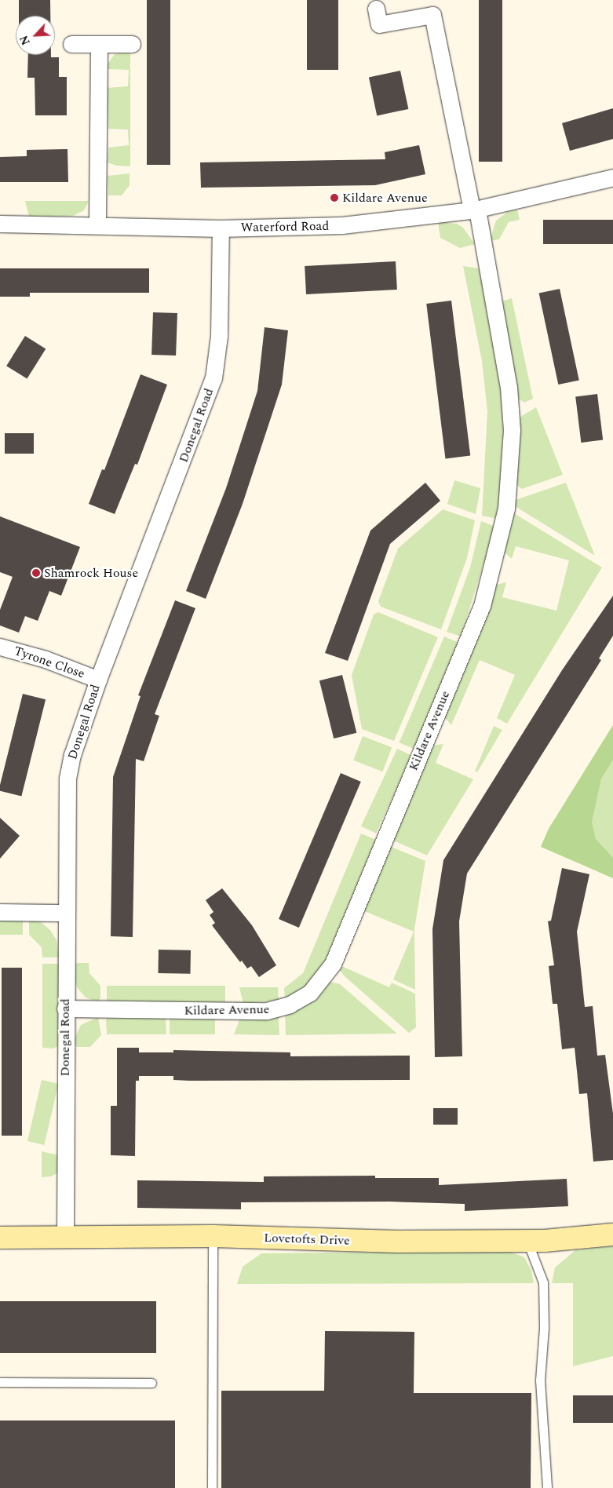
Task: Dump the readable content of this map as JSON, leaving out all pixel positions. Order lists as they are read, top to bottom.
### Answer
{
  "streets": {
    "street": [
      "Waterford Road",
      "Donegal Road",
      "Tyrone Close",
      "Kildare Avenue",
      "Lovetofts Drive"
    ]
  },
  "crossings": [
    ["Waterford Road", "Donegal Road"],
    ["Waterford Road", "Kildare Avenue"],
    ["Donegal Road", "Tyrone Close"],
    ["Donegal Road", "Kildare Avenue"],
    ["Donegal Road", "Lovetofts Drive"]
  ],
  "places": ["Kildare Avenue", "Shamrock House"],
  "north": "bottom left"
}
